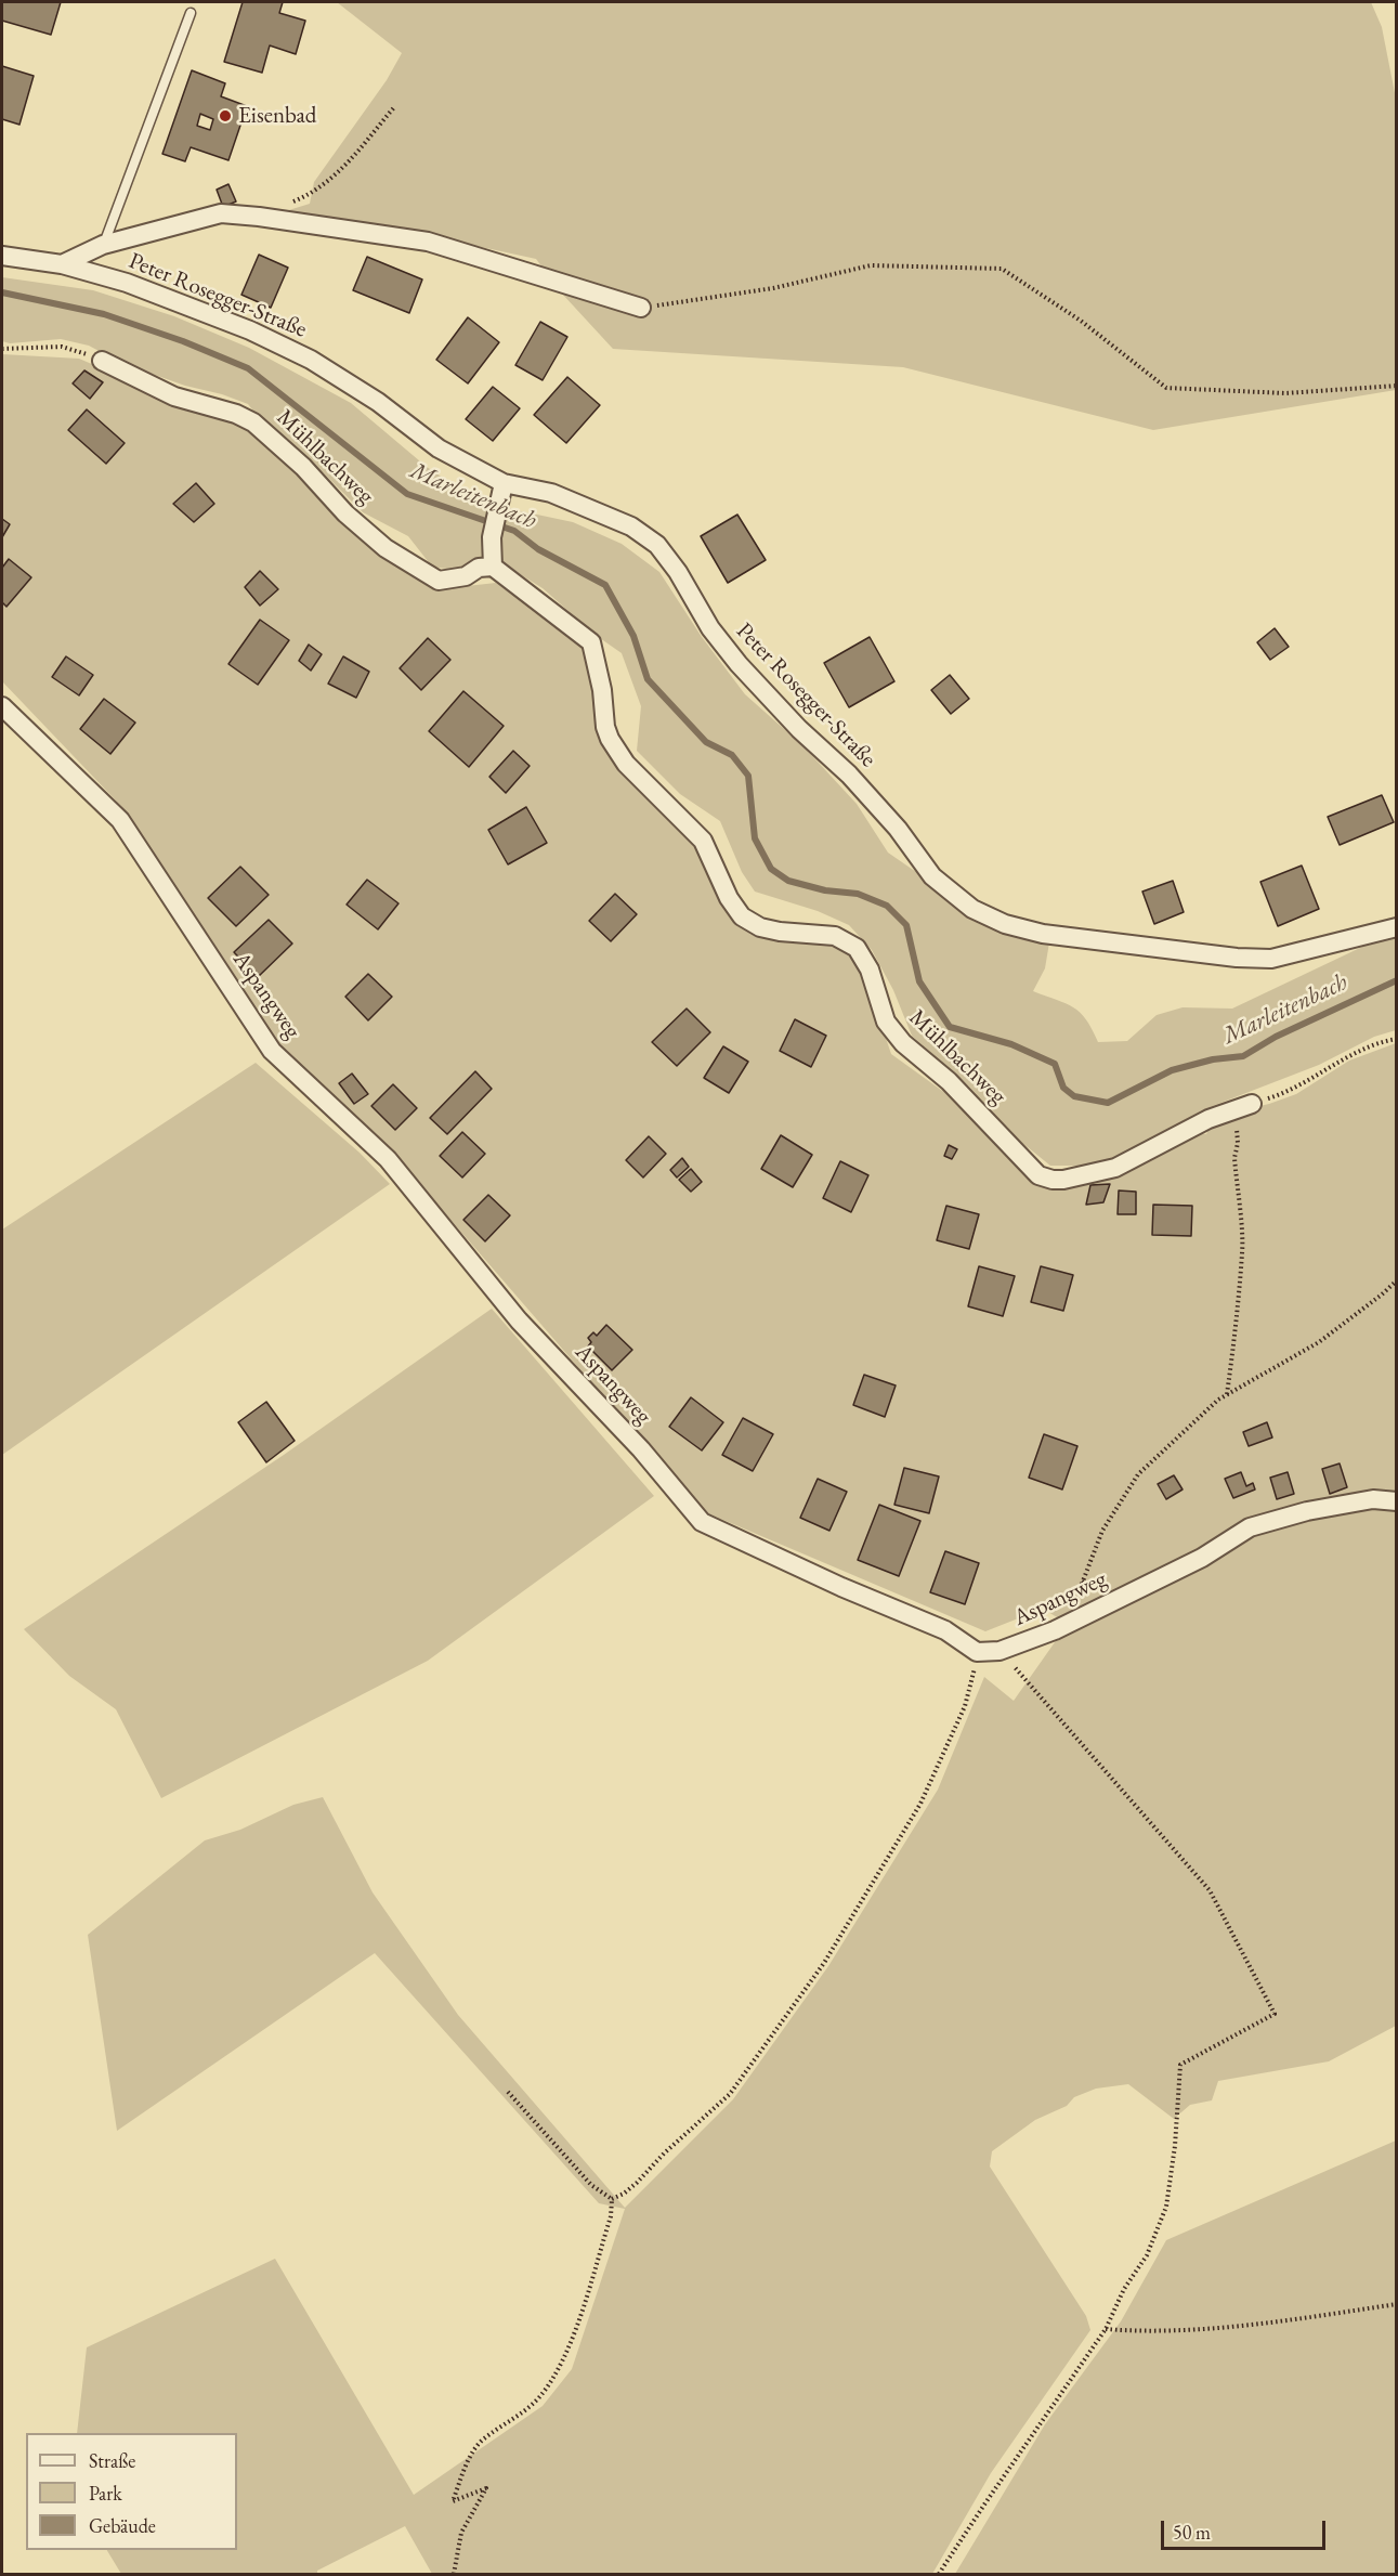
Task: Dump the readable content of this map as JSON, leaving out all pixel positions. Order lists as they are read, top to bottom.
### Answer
{
  "streets": {
    "street": ["Peter Rosegger-Straße", "Mühlbachweg", "Aspangweg"]
  },
  "water": ["Marleitenbach"],
  "places": ["Eisenbad"],
  "legend": ["Straße", "Park", "Gebäude"],
  "scale_bar": "50 m"
}
